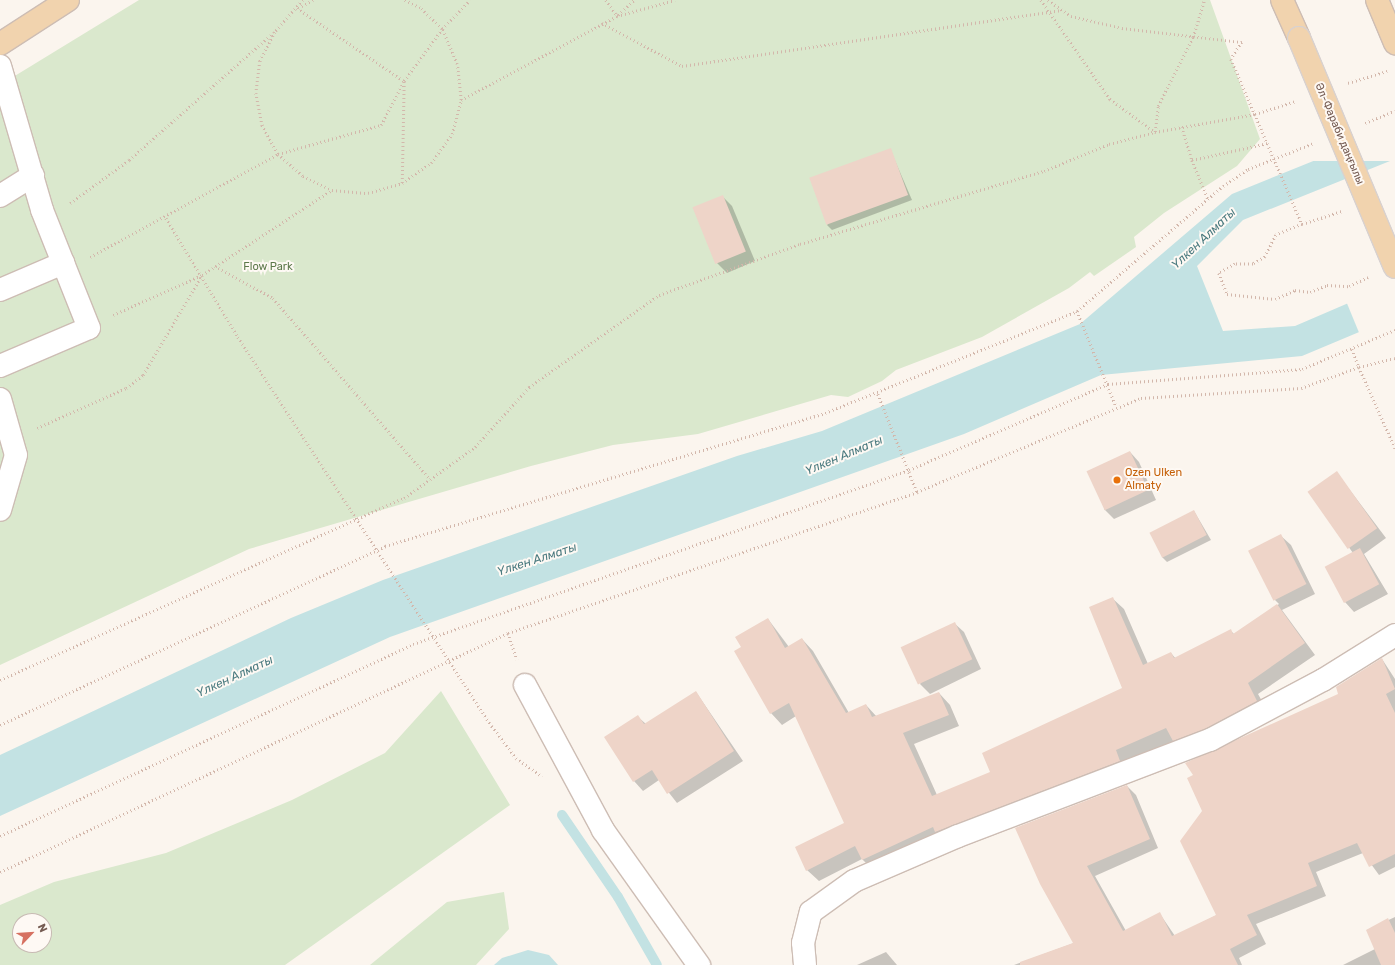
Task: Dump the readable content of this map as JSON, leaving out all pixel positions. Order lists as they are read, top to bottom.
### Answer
{
  "streets": {
    "main road": ["Әл-Фараби даңғылы"]
  },
  "water": ["Үлкен Алматы"],
  "parks": ["Flow Park"],
  "places": ["Ozen Ulken Almaty"],
  "north": "top right"
}
